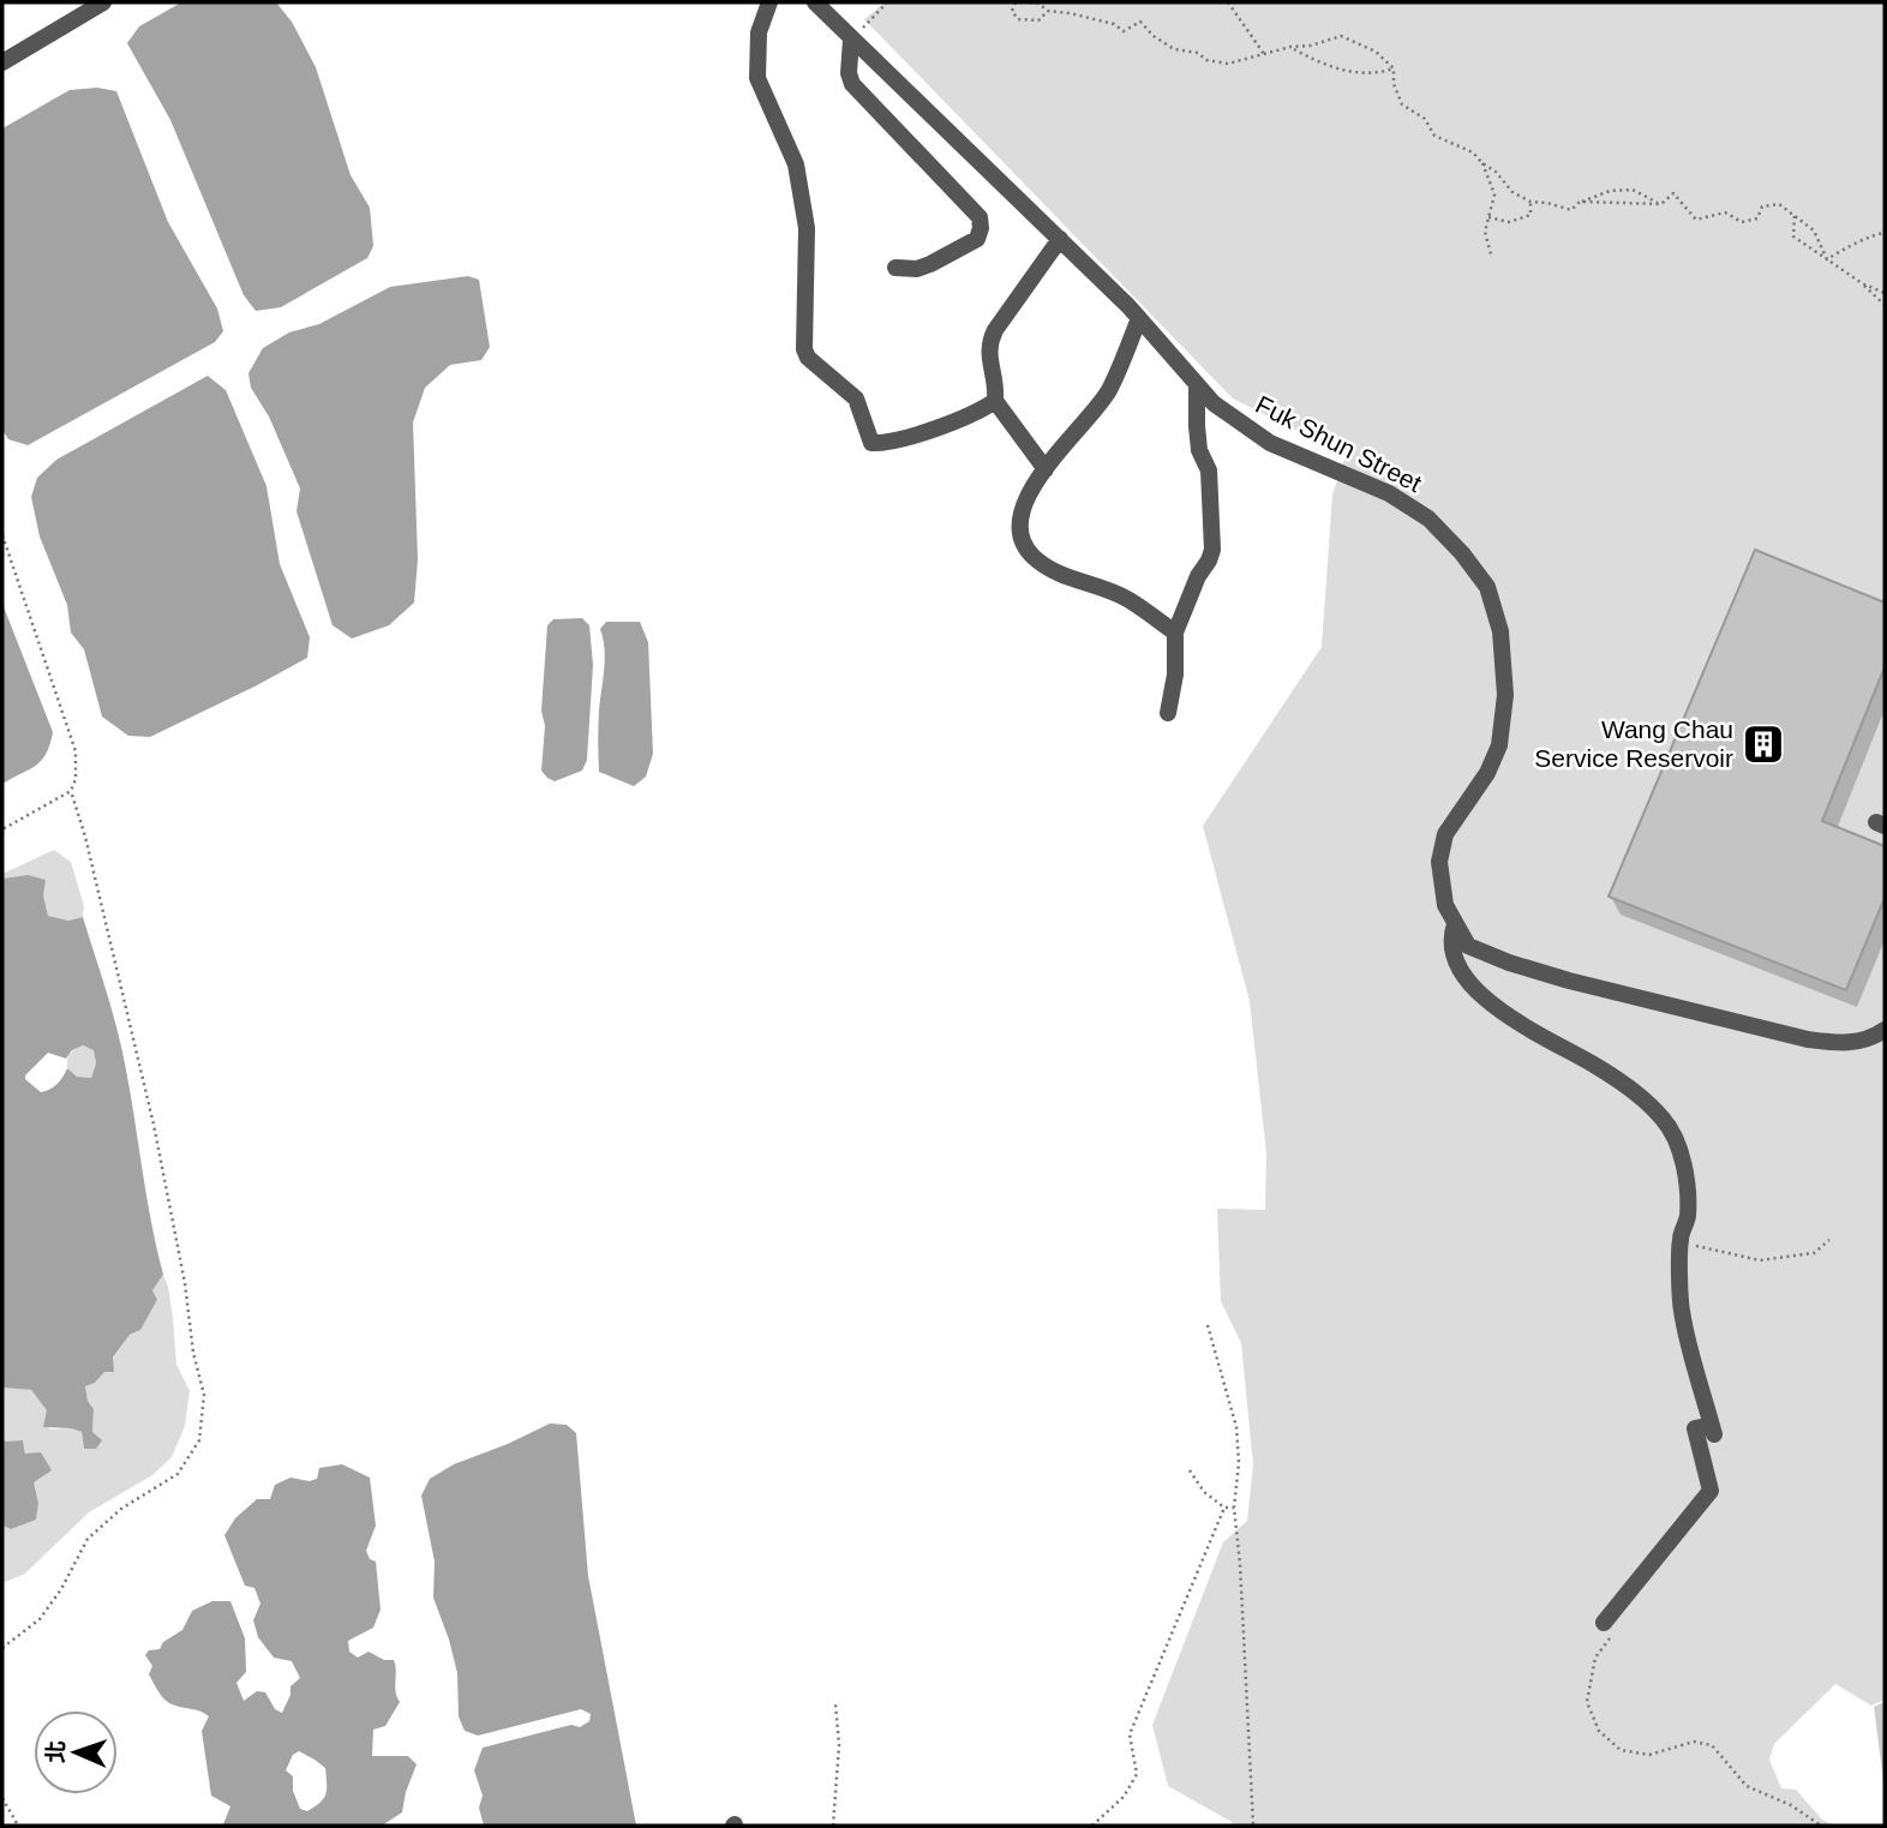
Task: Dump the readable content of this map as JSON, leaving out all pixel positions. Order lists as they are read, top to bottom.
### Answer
{
  "streets": {
    "street": ["Fuk Shun Street"]
  },
  "places": {
    "building": ["Wang Chau Service Reservoir"]
  },
  "north": "left"
}
